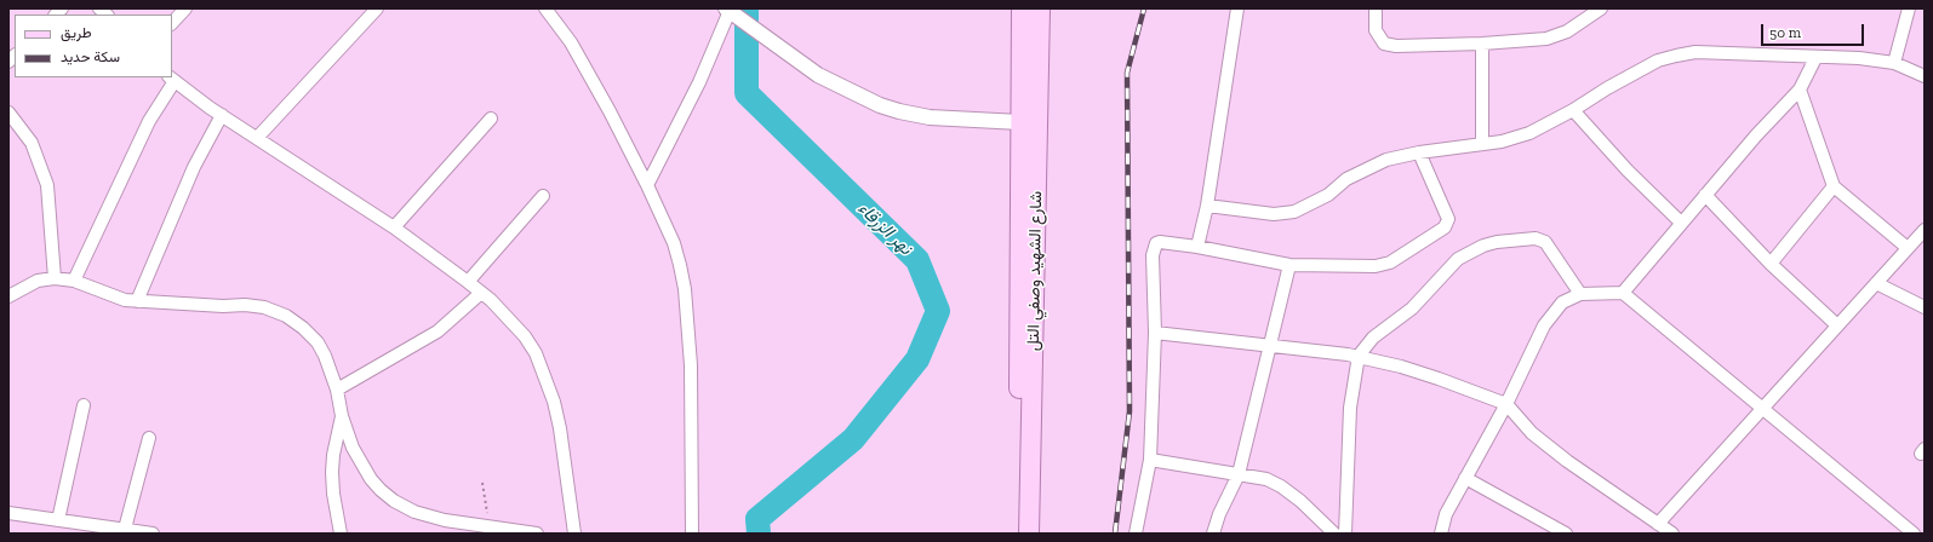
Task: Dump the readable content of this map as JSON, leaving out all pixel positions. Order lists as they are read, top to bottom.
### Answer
{
  "streets": {
    "main road": ["شارع الشهيد وصفي التل"]
  },
  "water": ["نهر الزرقاء"],
  "legend": ["طريق", "سكة حديد"],
  "scale_bar": "50 m"
}
